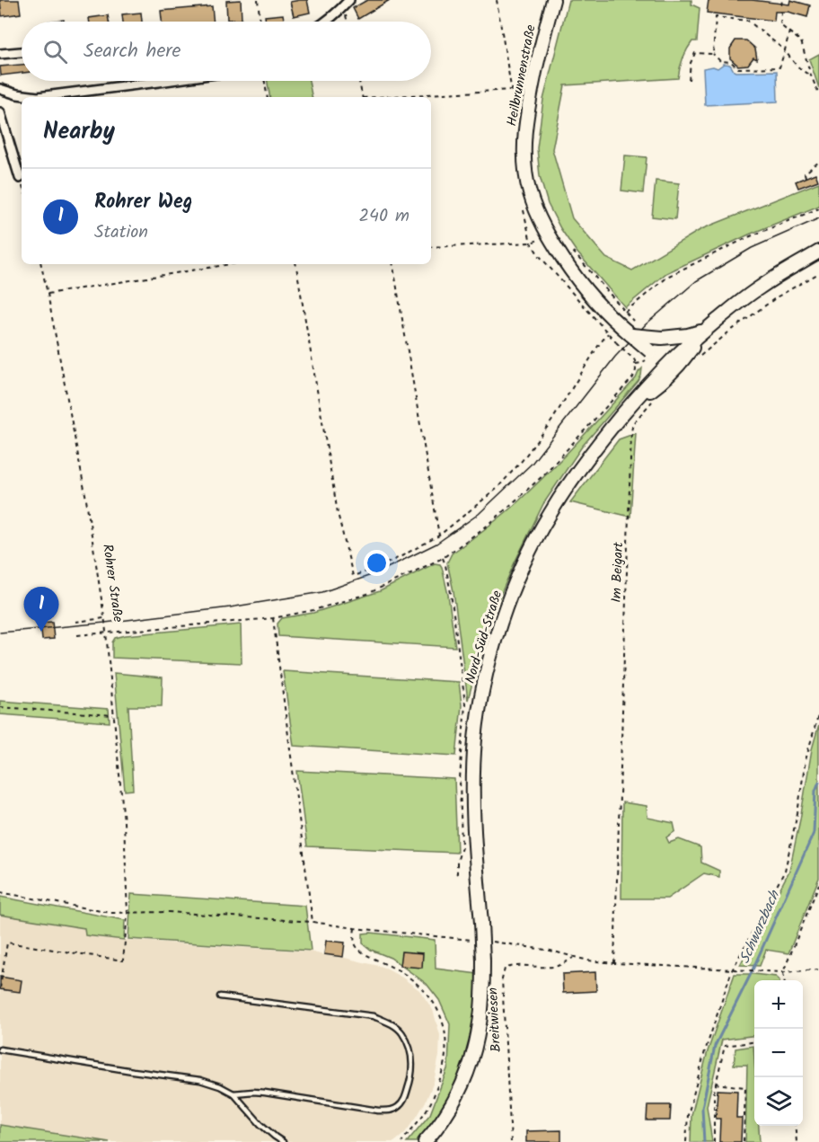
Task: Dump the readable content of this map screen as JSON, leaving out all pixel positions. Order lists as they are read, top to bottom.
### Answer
{
  "streets": {
    "main road": ["Heilbrunnenstraße", "Nord-Süd-Straße"],
    "path": ["Im Beigart", "Rohrer Straße", "Breitwiesen"]
  },
  "crossings": [
    ["Heilbrunnenstraße", "Nord-Süd-Straße"],
    ["Im Beigart", "Breitwiesen"]
  ],
  "water": ["Schwarzbach"],
  "page": {
    "search": "Search here",
    "heading": "Nearby",
    "list": [
      {
        "mark": "1",
        "name": "Rohrer Weg",
        "note": "Station",
        "value": "240 m"
      }
    ],
    "pins": "1",
    "map_buttons": ["+", "−"]
  }
}
